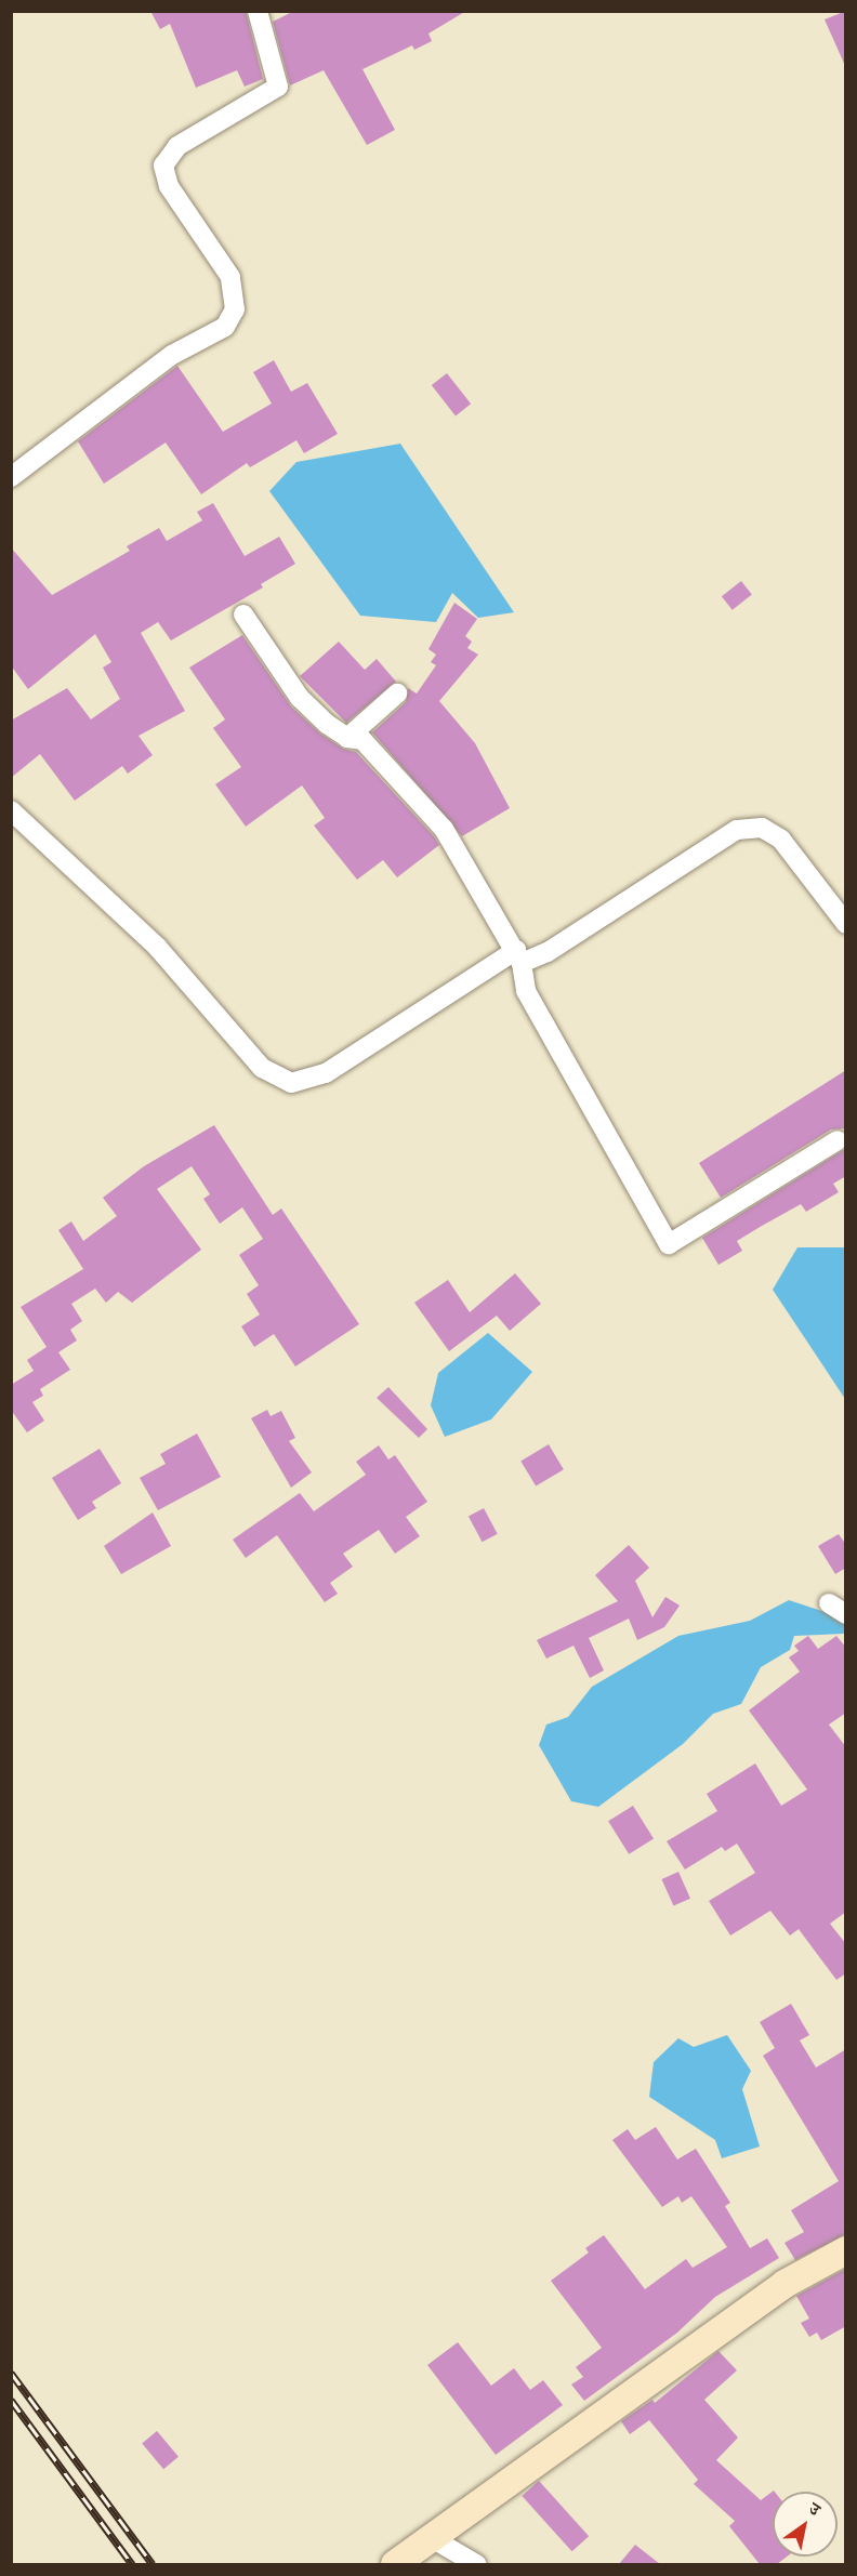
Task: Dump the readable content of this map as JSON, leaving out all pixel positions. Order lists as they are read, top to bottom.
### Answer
{
  "north": "top right"
}
